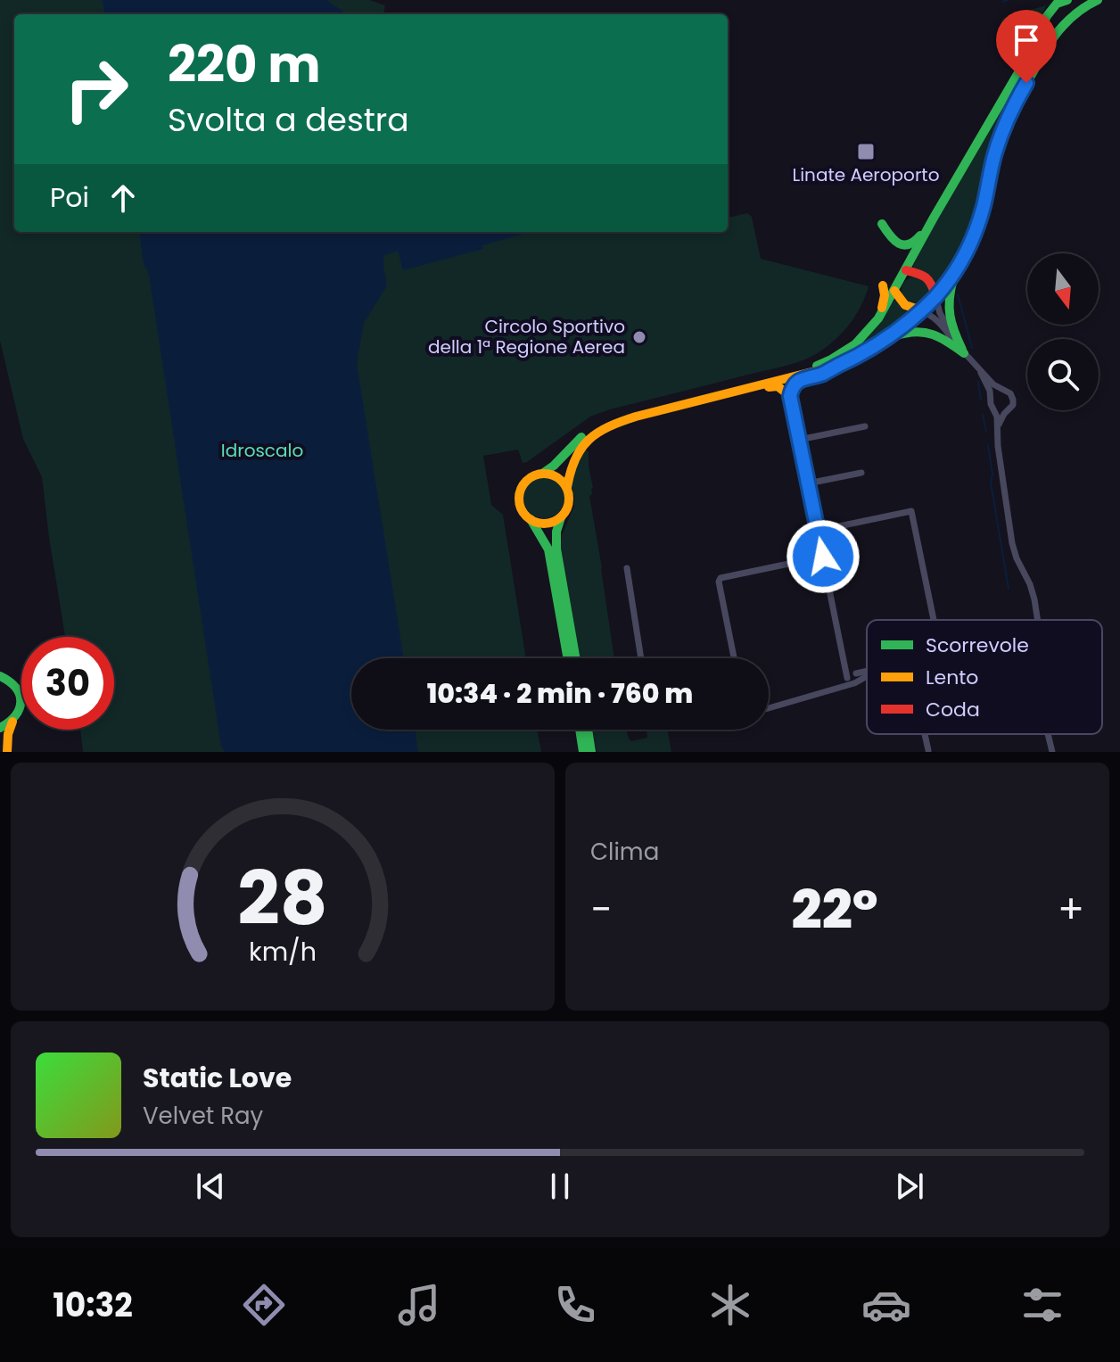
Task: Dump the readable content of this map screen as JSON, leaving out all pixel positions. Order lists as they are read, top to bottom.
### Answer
{
  "parks": ["Idroscalo"],
  "places": {
    "transit": ["Linate Aeroporto"],
    "other": ["Circolo Sportivo della 1ª Regione Aerea"]
  },
  "legend": ["Scorrevole", "Lento", "Coda"],
  "north": "bottom",
  "page": {
    "turn": ["220 m", "Svolta a destra"],
    "then": "Poi",
    "limit": "30",
    "trip": "10:34 · 2 min · 760 m",
    "tile": "Clima",
    "heat": ["−", "22°", "+"],
    "song": ["Static Love", "Velvet Ray"],
    "tabs": "10:32",
    "gauge": ["28", "km/h"]
  }
}
